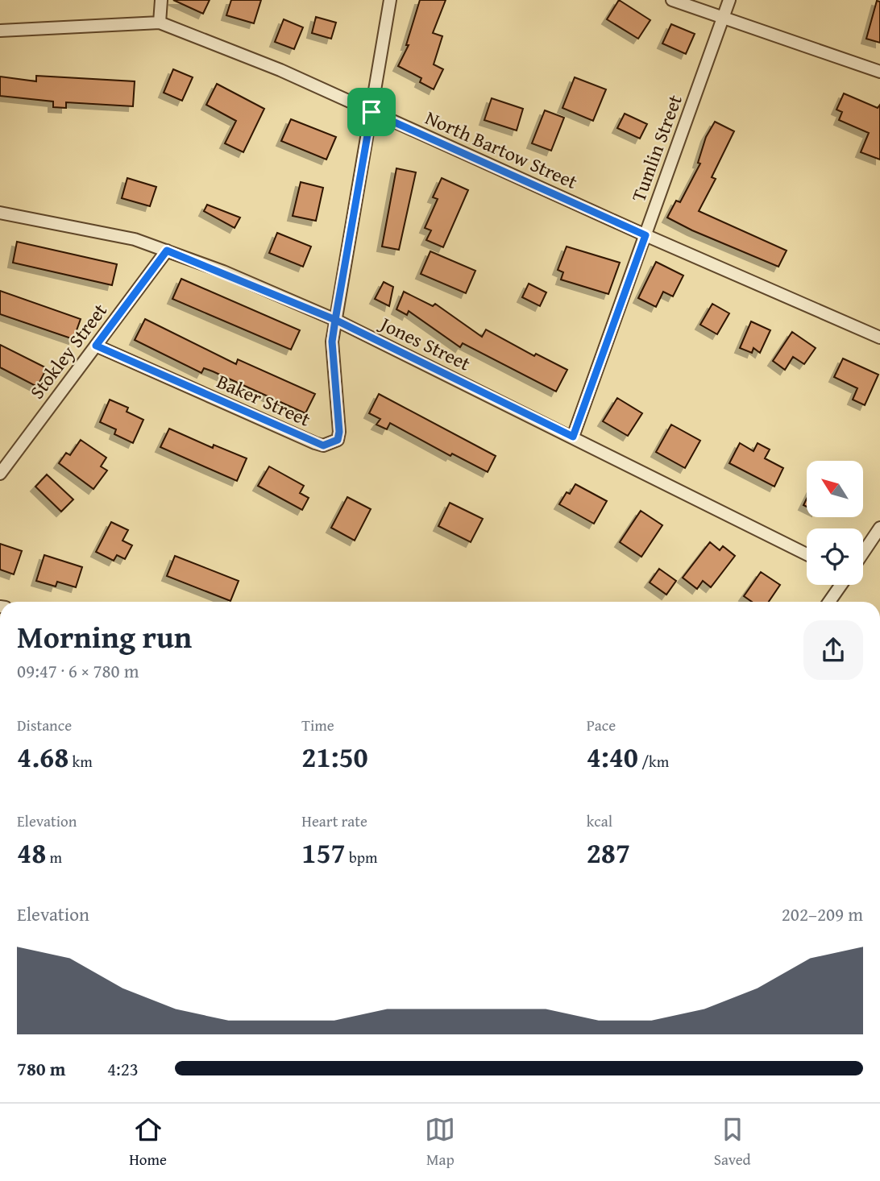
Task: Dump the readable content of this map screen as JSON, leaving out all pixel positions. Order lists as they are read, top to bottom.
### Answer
{
  "streets": {
    "street": [
      "Tumlin Street",
      "North Bartow Street",
      "Jones Street",
      "Stokley Street",
      "Baker Street"
    ]
  },
  "crossings": [
    ["Tumlin Street", "North Bartow Street"],
    ["Tumlin Street", "Jones Street"],
    ["Jones Street", "Stokley Street"],
    ["Jones Street", "Baker Street"],
    ["Stokley Street", "Baker Street"]
  ],
  "north": "top left",
  "page": {
    "heading": ["Morning run", "09:47 · 6 × 780 m"],
    "stats": [
      ["Distance", "4.68 km"],
      ["Time", "21:50"],
      ["Pace", "4:40 /km"],
      ["Elevation", "48 m"],
      ["Heart rate", "157 bpm"],
      ["kcal", "287"]
    ],
    "chart": ["Elevation", "202–209 m"],
    "list": [
      {
        "name": "780 m",
        "note": "4:23"
      }
    ],
    "tabs": ["Home", "Map", "Saved"]
  }
}
